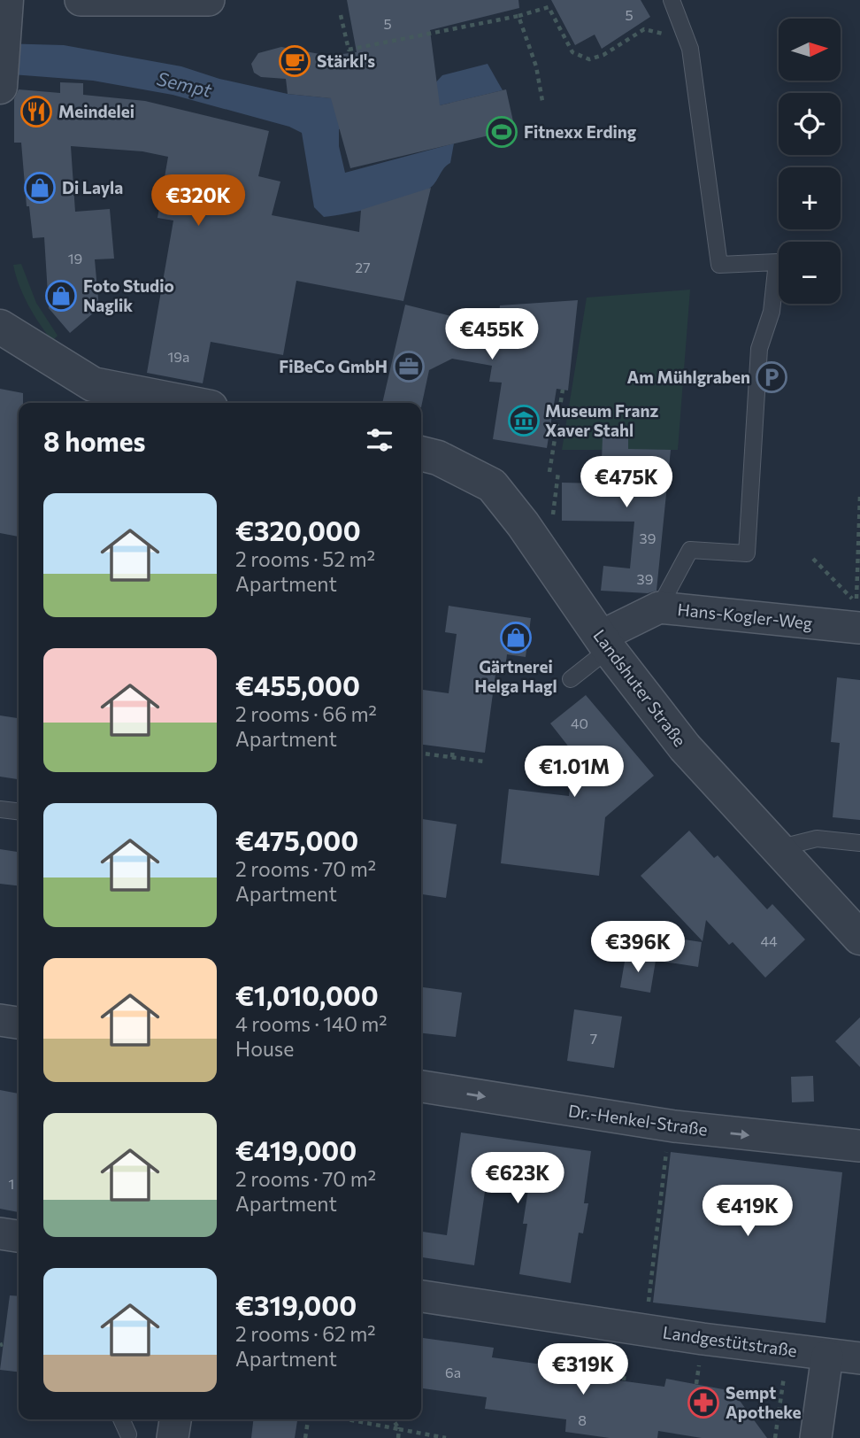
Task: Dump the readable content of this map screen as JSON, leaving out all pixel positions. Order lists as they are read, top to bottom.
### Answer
{
  "streets": {
    "street": [
      "Hans-Kogler-Weg",
      "Landshuter Straße",
      "Dr.-Henkel-Straße",
      "Landgestütstraße"
    ]
  },
  "crossings": [
    ["Hans-Kogler-Weg", "Landshuter Straße"]
  ],
  "one_way": ["Dr.-Henkel-Straße"],
  "water": ["Sempt"],
  "places": {
    "cafe": ["Stärkl's"],
    "restaurant": ["Meindelei"],
    "sports": ["Fitnexx Erding"],
    "shop": ["Di Layla", "Foto Studio Naglik", "Gärtnerei Helga Hagl"],
    "office": ["FiBeCo GmbH"],
    "parking": ["Am Mühlgraben"],
    "museum": ["Museum Franz Xaver Stahl"],
    "pharmacy": ["Sempt Apotheke"]
  },
  "house_numbers": [
    "5",
    "5",
    "19",
    "27",
    "19a",
    "39",
    "39",
    "40",
    "44",
    "7",
    "1",
    "6a",
    "8"
  ],
  "north": "right",
  "page": {
    "map_buttons": ["+", "−"],
    "price": [
      "€320K",
      "€455K",
      "€475K",
      "€1.01M",
      "€396K",
      "€623K",
      "€419K",
      "€319K"
    ],
    "heading": "8 homes",
    "list": [
      {
        "name": "€320,000",
        "note": "2 rooms · 52 m² · Apartment"
      },
      {
        "name": "€455,000",
        "note": "2 rooms · 66 m² · Apartment"
      },
      {
        "name": "€475,000",
        "note": "2 rooms · 70 m² · Apartment"
      },
      {
        "name": "€1,010,000",
        "note": "4 rooms · 140 m² · House"
      },
      {
        "name": "€419,000",
        "note": "2 rooms · 70 m² · Apartment"
      },
      {
        "name": "€319,000",
        "note": "2 rooms · 62 m² · Apartment"
      }
    ]
  }
}
